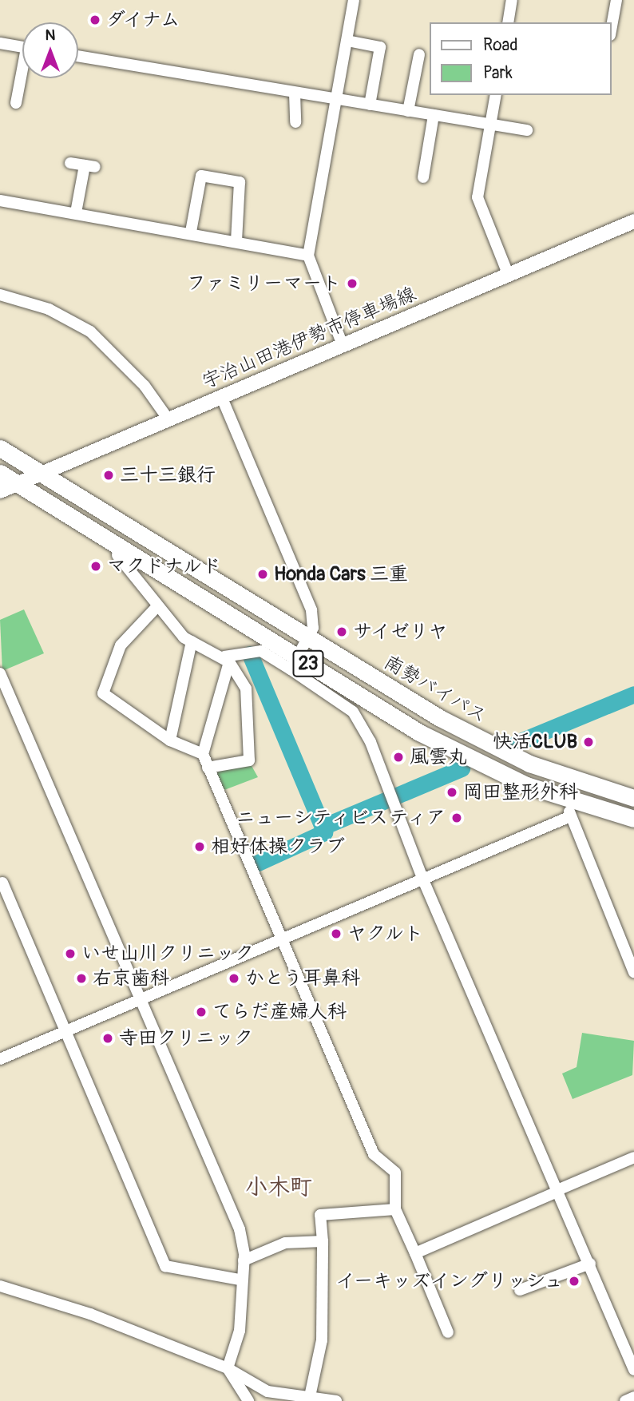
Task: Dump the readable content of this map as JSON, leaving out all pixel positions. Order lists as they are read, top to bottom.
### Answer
{
  "streets": {
    "highway": ["23", "南勢バイパス"],
    "main road": ["宇治山田港伊勢市停車場線"]
  },
  "crossings": [
    ["宇治山田港伊勢市停車場線", "23"],
    ["宇治山田港伊勢市停車場線", "南勢バイパス"]
  ],
  "districts": ["小木町"],
  "places": [
    "ダイナム",
    "ファミリーマート",
    "三十三銀行",
    "マクドナルド",
    "Honda Cars 三重",
    "サイゼリヤ",
    "快活CLUB",
    "風雲丸",
    "岡田整形外科",
    "ニューシティビスティア",
    "相好体操クラブ",
    "ヤクルト",
    "いせ山川クリニック",
    "右京歯科",
    "かとう耳鼻科",
    "てらだ産婦人科",
    "寺田クリニック",
    "イーキッズイングリッシュ"
  ],
  "legend": ["Road", "Park"],
  "north": "top"
}
